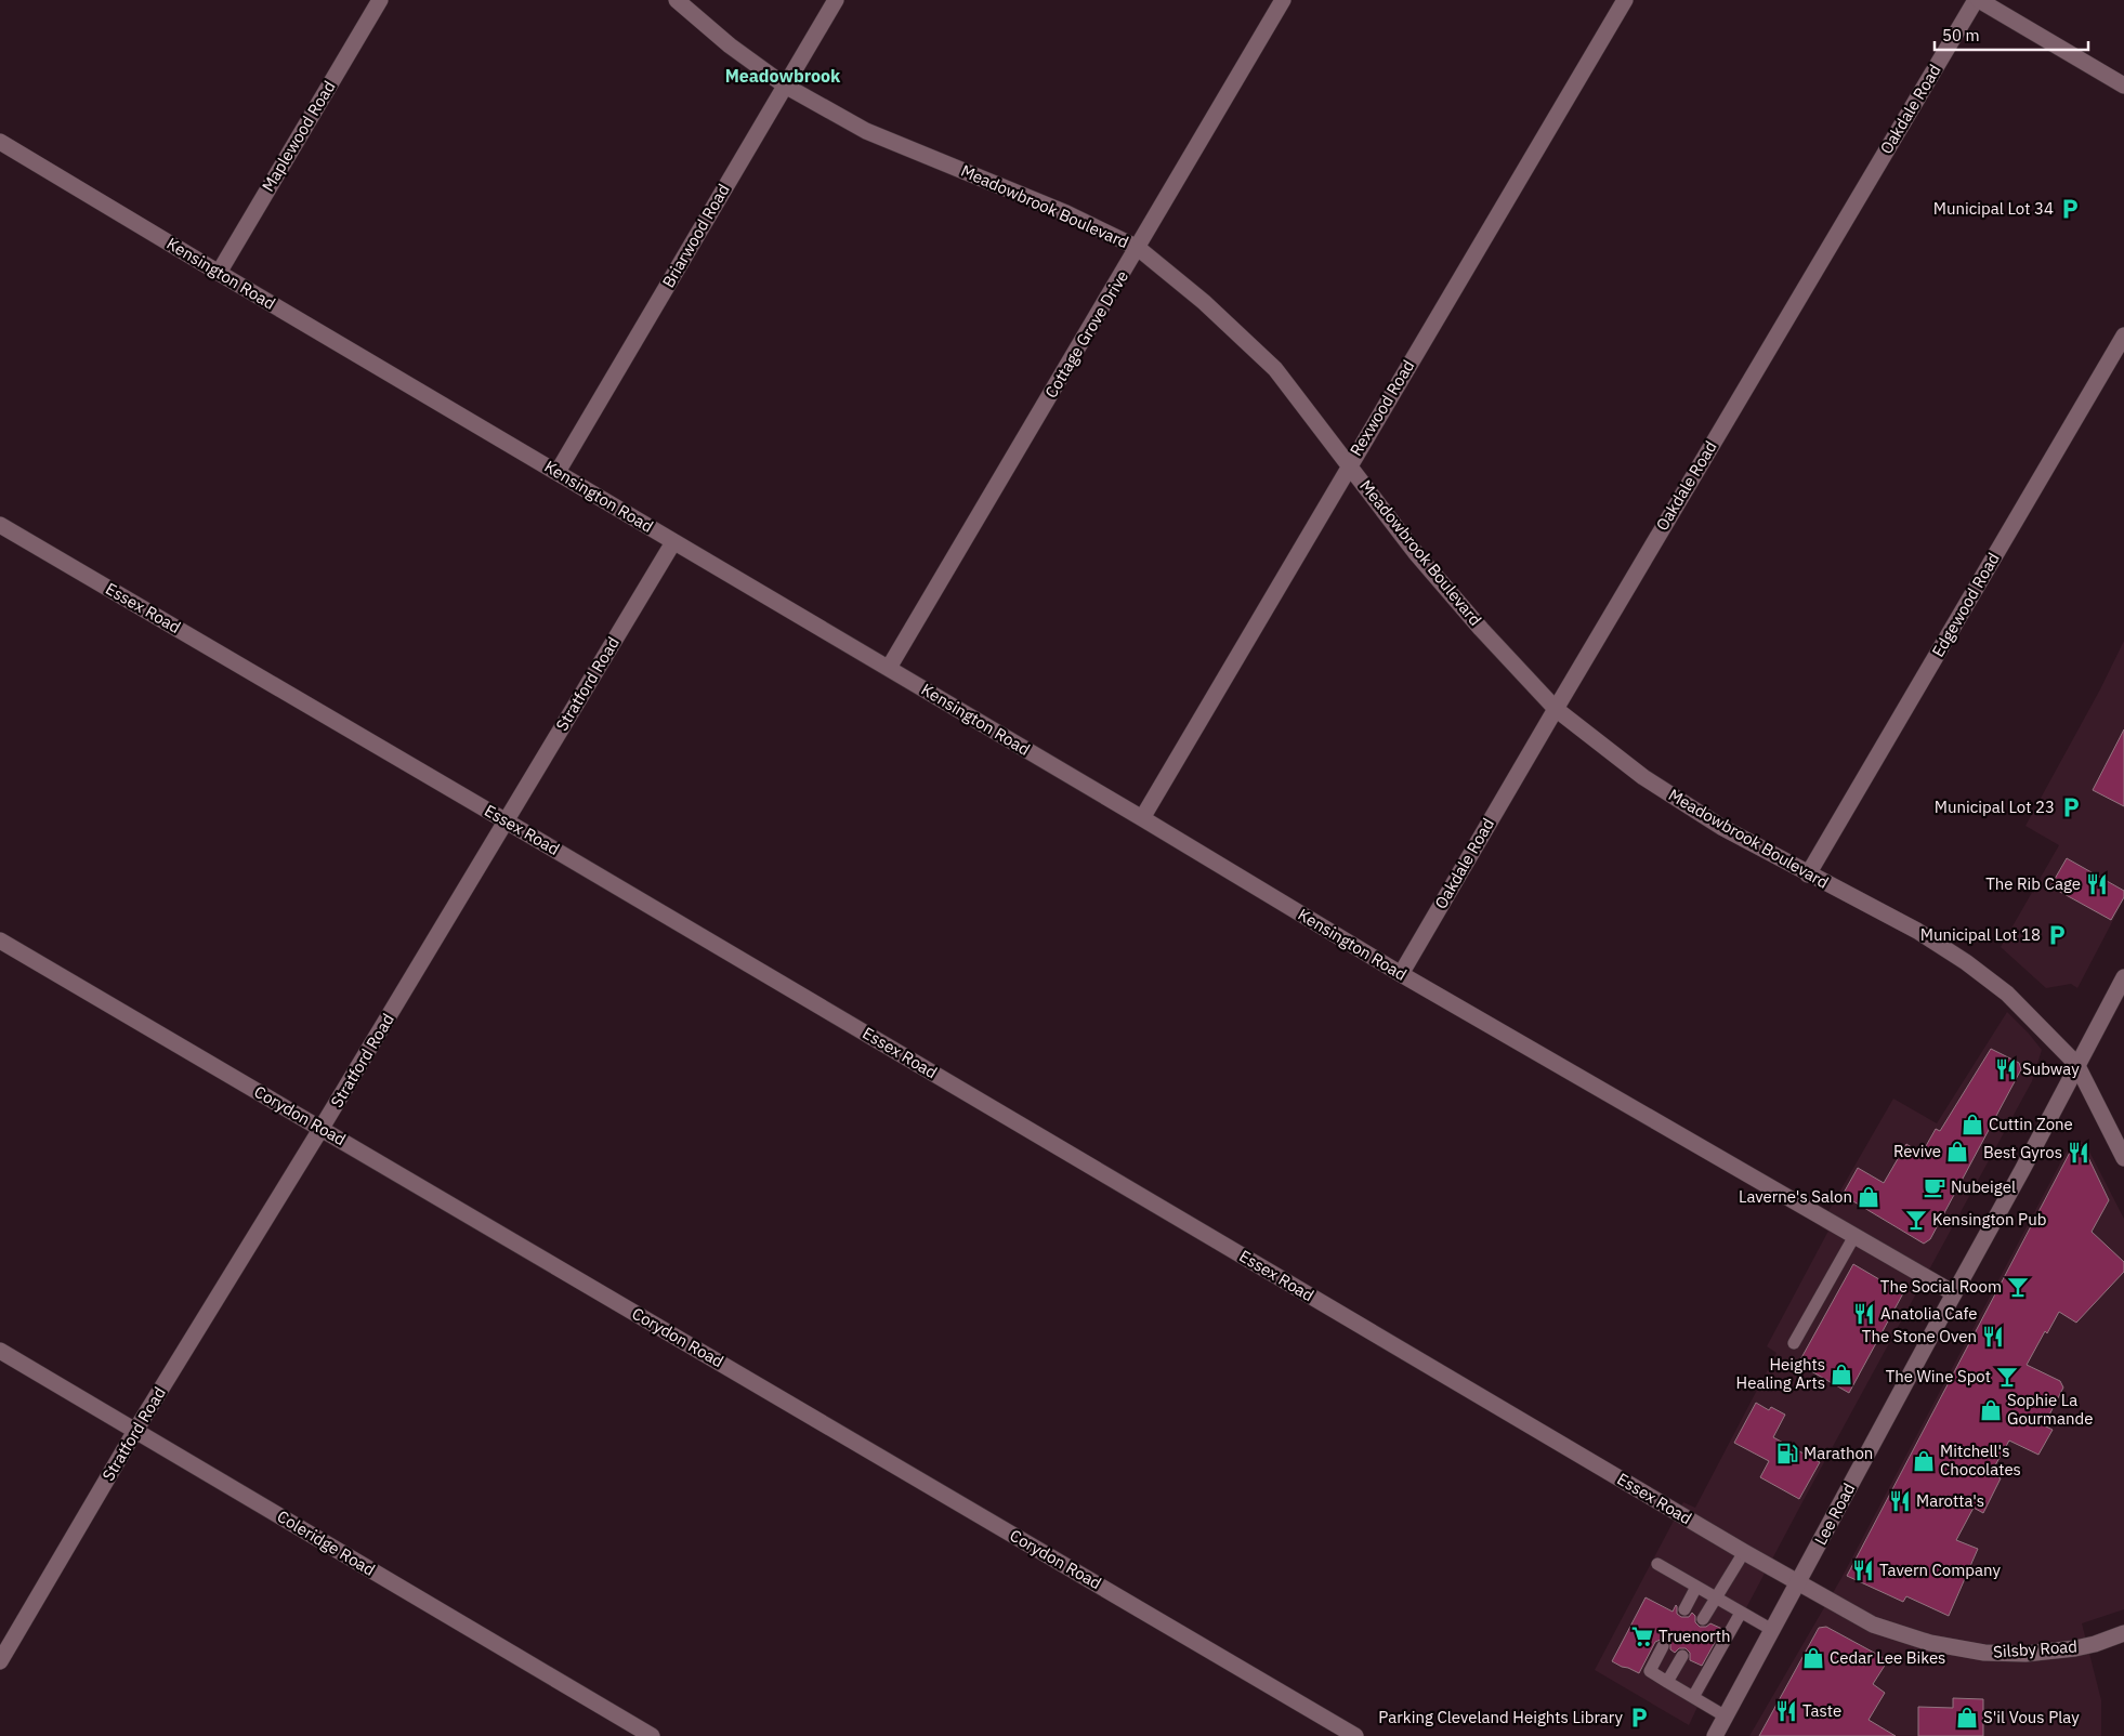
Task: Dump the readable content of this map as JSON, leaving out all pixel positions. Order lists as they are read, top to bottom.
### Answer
{
  "streets": {
    "street": [
      "Oakdale Road",
      "Maplewood Road",
      "Meadowbrook Boulevard",
      "Briarwood Road",
      "Kensington Road",
      "Cottage Grove Drive",
      "Rexwood Road",
      "Edgewood Road",
      "Essex Road",
      "Stratford Road",
      "Corydon Road",
      "Lee Road",
      "Coleridge Road",
      "Silsby Road"
    ]
  },
  "crossings": [
    ["Oakdale Road", "Meadowbrook Boulevard"],
    ["Oakdale Road", "Kensington Road"],
    ["Maplewood Road", "Kensington Road"],
    ["Meadowbrook Boulevard", "Briarwood Road"],
    ["Meadowbrook Boulevard", "Cottage Grove Drive"],
    ["Meadowbrook Boulevard", "Rexwood Road"],
    ["Meadowbrook Boulevard", "Edgewood Road"],
    ["Meadowbrook Boulevard", "Lee Road"],
    ["Briarwood Road", "Kensington Road"],
    ["Kensington Road", "Cottage Grove Drive"],
    ["Kensington Road", "Rexwood Road"],
    ["Kensington Road", "Stratford Road"],
    ["Kensington Road", "Lee Road"],
    ["Essex Road", "Stratford Road"],
    ["Essex Road", "Lee Road"],
    ["Essex Road", "Silsby Road"],
    ["Stratford Road", "Corydon Road"],
    ["Stratford Road", "Coleridge Road"],
    ["Lee Road", "Silsby Road"]
  ],
  "districts": ["Meadowbrook"],
  "places": {
    "parking": [
      "Municipal Lot 34",
      "Municipal Lot 23",
      "Municipal Lot 18",
      "Parking Cleveland Heights Library"
    ],
    "restaurant": [
      "The Rib Cage",
      "Subway",
      "Best Gyros",
      "Anatolia Cafe",
      "The Stone Oven",
      "Marotta's",
      "Tavern Company",
      "Taste"
    ],
    "shop": [
      "Cuttin Zone",
      "Revive",
      "Laverne's Salon",
      "Heights Healing Arts",
      "Sophie La Gourmande",
      "Mitchell's Chocolates",
      "Cedar Lee Bikes",
      "S'il Vous Play"
    ],
    "cafe": ["Nubeigel"],
    "bar": ["Kensington Pub", "The Social Room", "The Wine Spot"],
    "fuel station": ["Marathon"],
    "supermarket": ["Truenorth"]
  },
  "scale_bar": "50 m"
}
